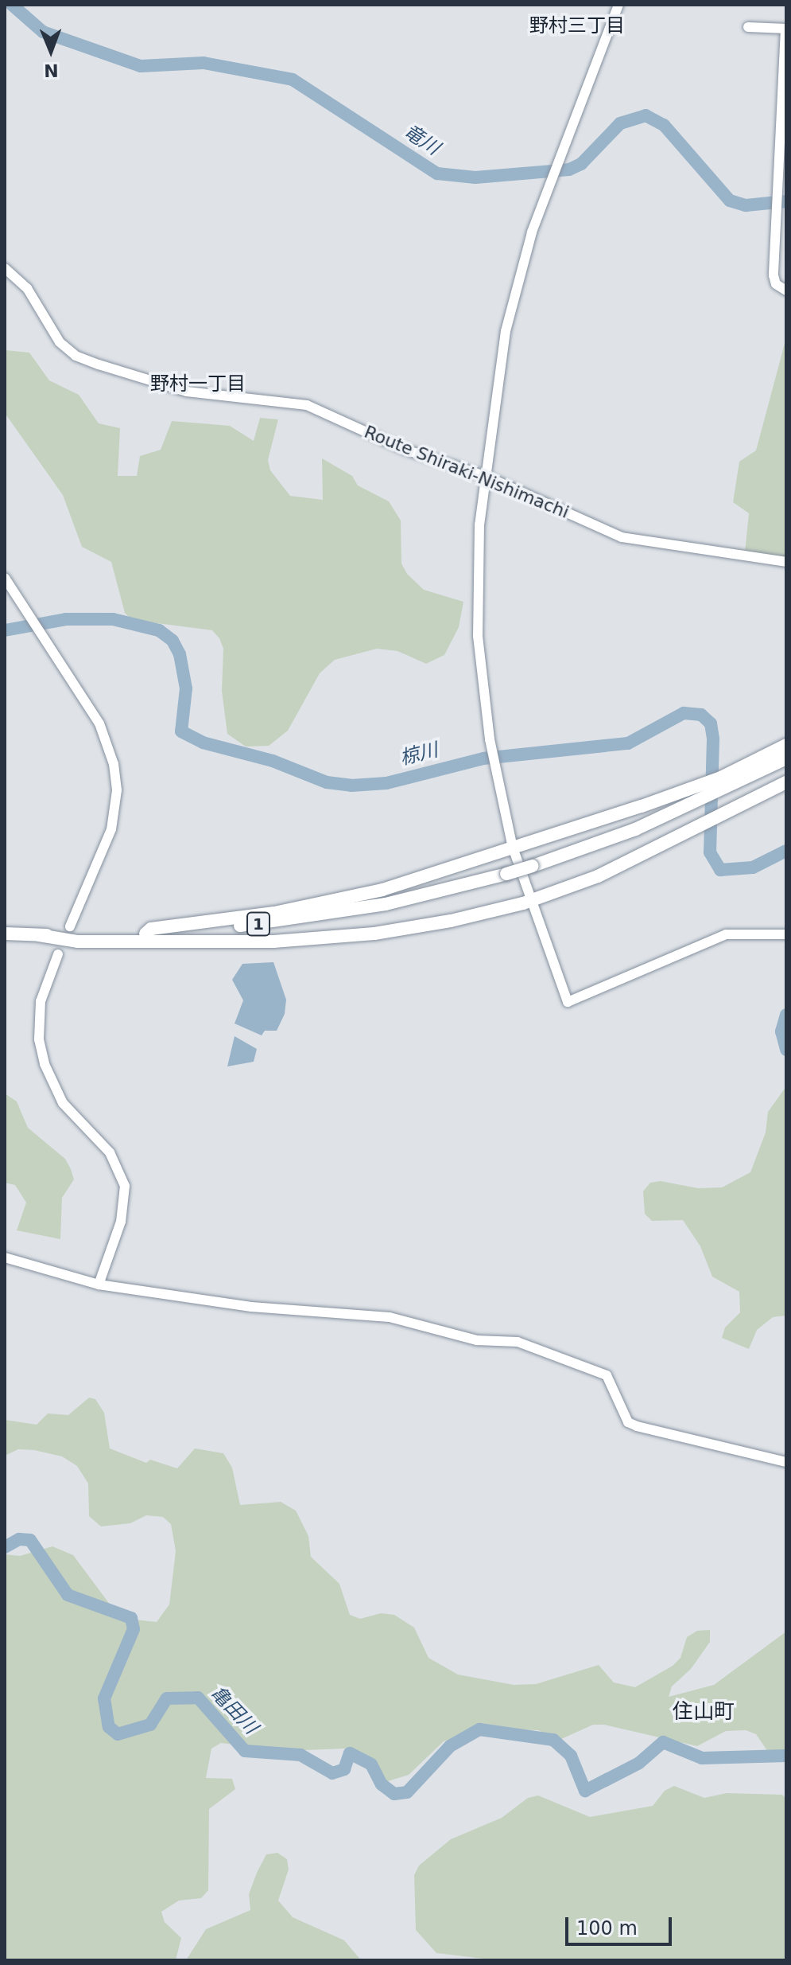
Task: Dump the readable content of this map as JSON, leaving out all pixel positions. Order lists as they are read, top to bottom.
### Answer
{
  "streets": {
    "highway": ["1"],
    "street": ["Route Shiraki-Nishimachi"]
  },
  "districts": ["野村三丁目", "野村一丁目", "住山町"],
  "water": ["竜川", "椋川", "亀田川"],
  "scale_bar": "100 m",
  "north": "bottom"
}
